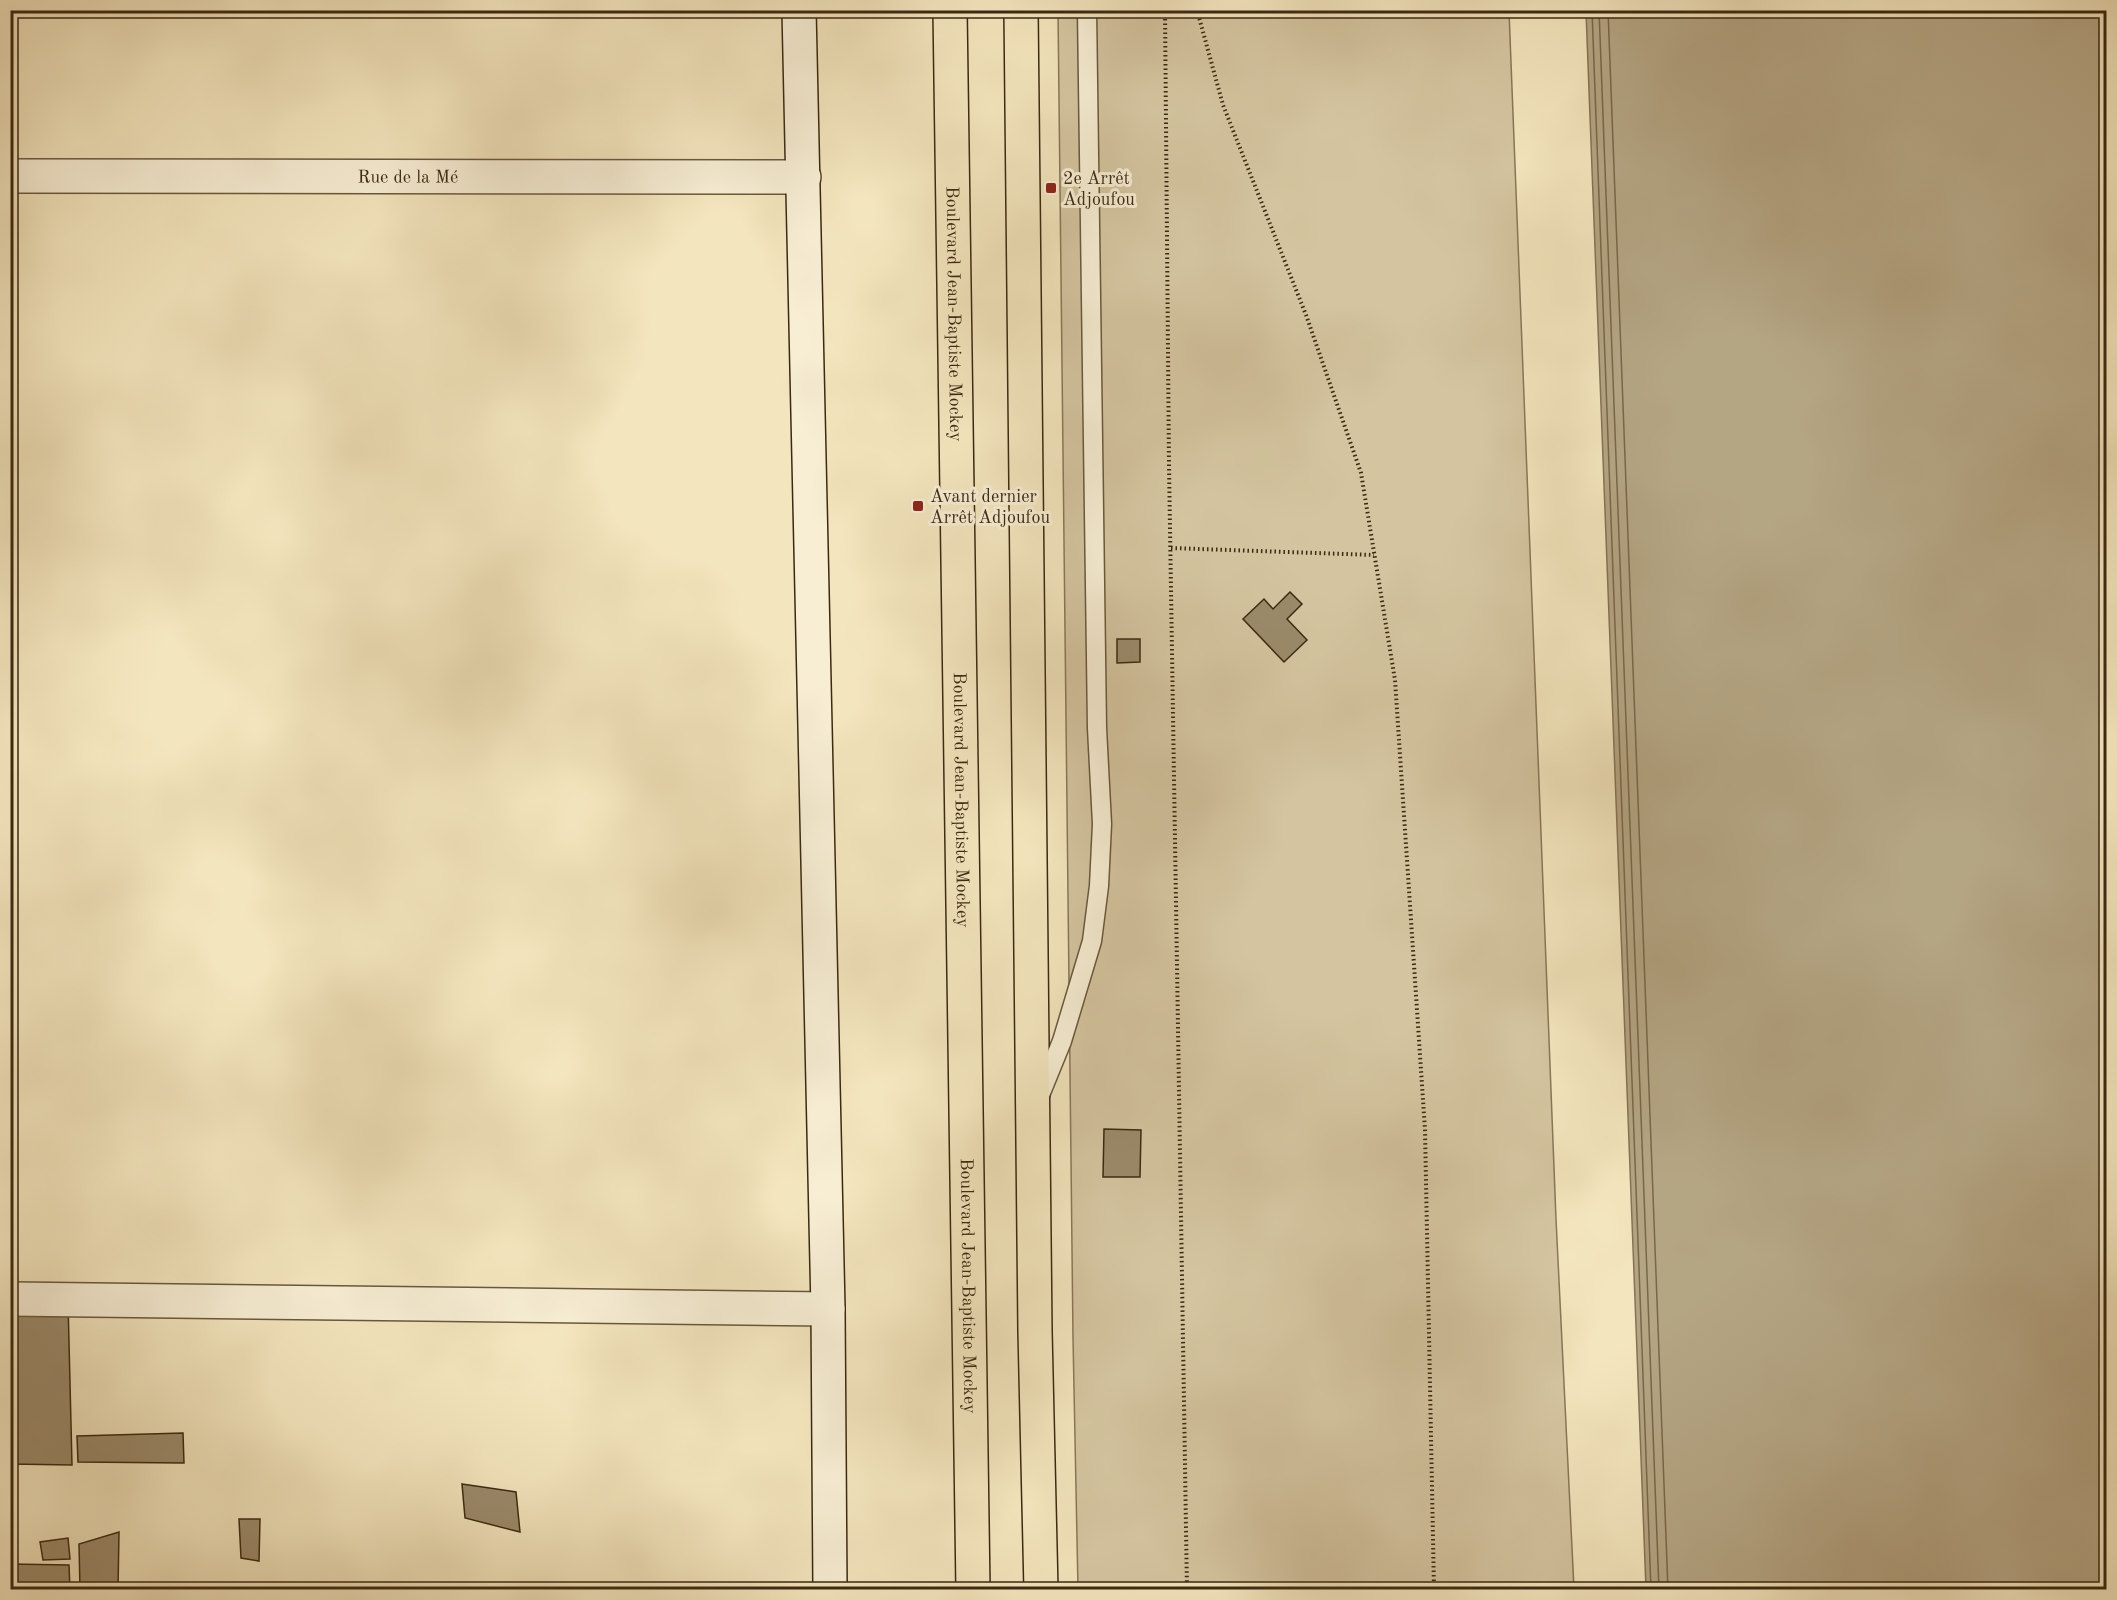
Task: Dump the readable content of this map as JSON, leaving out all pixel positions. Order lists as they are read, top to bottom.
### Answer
{
  "streets": {
    "highway": ["Boulevard Jean-Baptiste Mockey"],
    "street": ["Rue de la Mé"]
  },
  "places": {
    "transit": ["2e Arrêt Adjoufou", "Avant dernier Arrêt Adjoufou"]
  }
}
